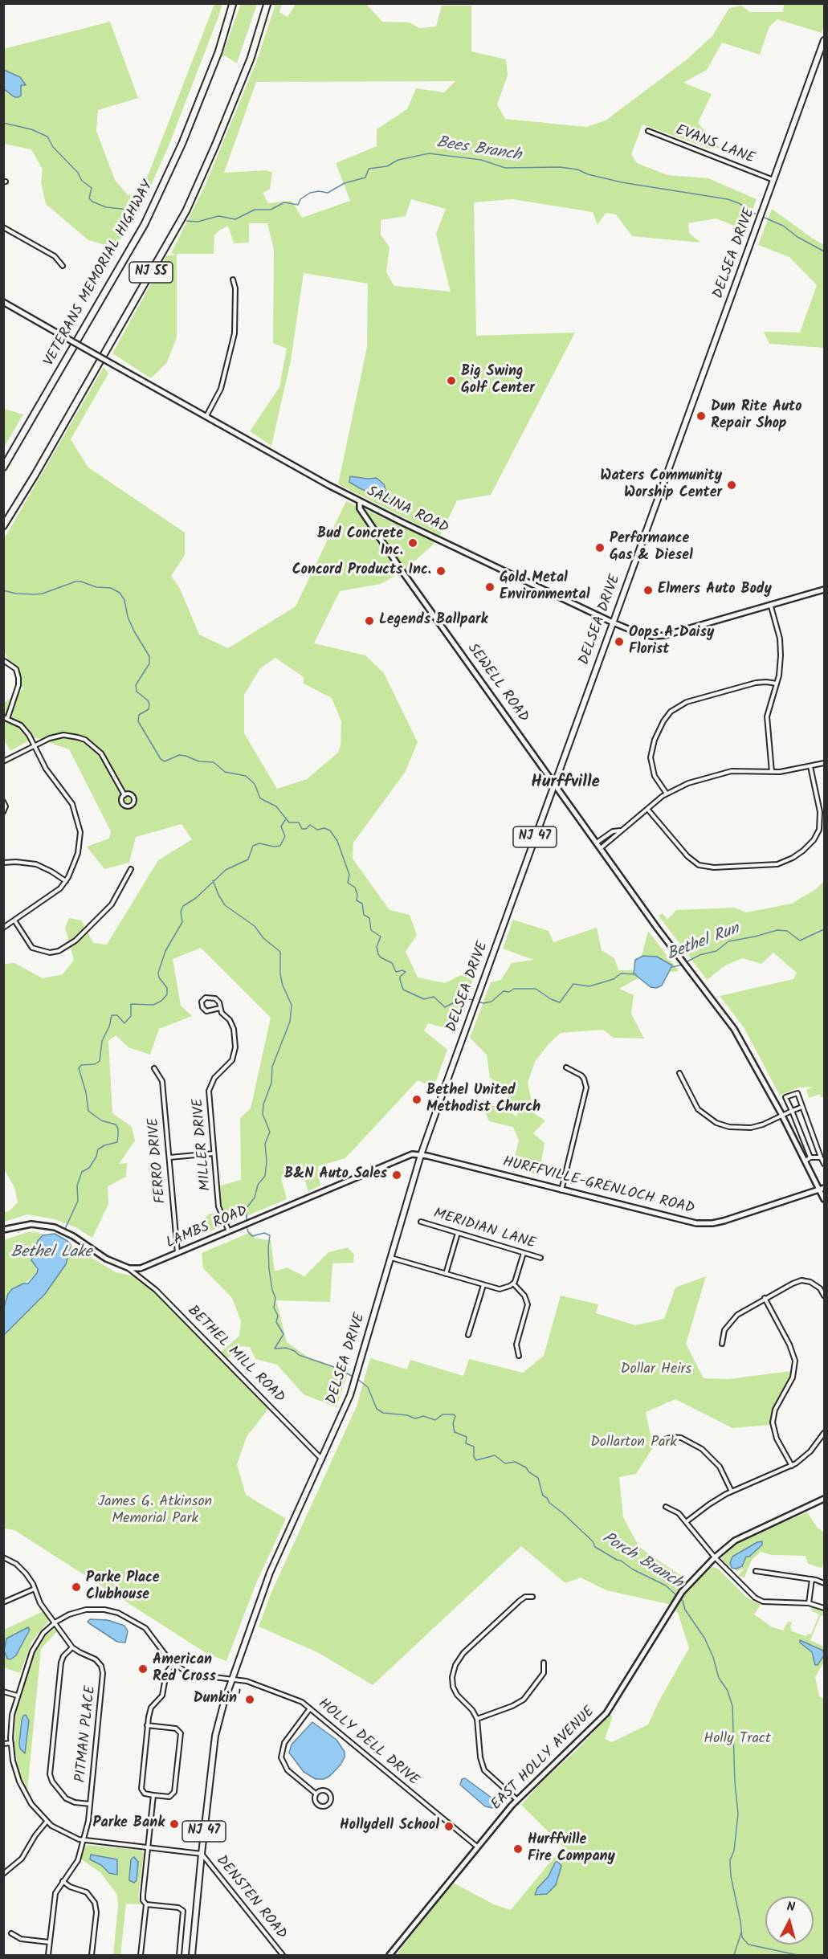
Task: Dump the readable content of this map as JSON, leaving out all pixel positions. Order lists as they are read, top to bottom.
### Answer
{
  "streets": {
    "highway": ["NJ 55", "VETERANS MEMORIAL HIGHWAY"],
    "main road": [
      "DELSEA DRIVE",
      "SALINA ROAD",
      "SEWELL ROAD",
      "NJ 47",
      "HURFFVILLE-GRENLOCH ROAD",
      "LAMBS ROAD",
      "EAST HOLLY AVENUE"
    ],
    "street": [
      "EVANS LANE",
      "MILLER DRIVE",
      "FERRO DRIVE",
      "MERIDIAN LANE",
      "BETHEL MILL ROAD",
      "PITMAN PLACE",
      "HOLLY DELL DRIVE",
      "DENSTEN ROAD"
    ]
  },
  "crossings": [
    ["EVANS LANE", "DELSEA DRIVE"],
    ["DELSEA DRIVE", "SALINA ROAD"],
    ["DELSEA DRIVE", "SEWELL ROAD"],
    ["DELSEA DRIVE", "HURFFVILLE-GRENLOCH ROAD"],
    ["DELSEA DRIVE", "LAMBS ROAD"],
    ["DELSEA DRIVE", "BETHEL MILL ROAD"],
    ["DELSEA DRIVE", "HOLLY DELL DRIVE"],
    ["DELSEA DRIVE", "DENSTEN ROAD"],
    ["SALINA ROAD", "SEWELL ROAD"],
    ["SEWELL ROAD", "HURFFVILLE-GRENLOCH ROAD"],
    ["MILLER DRIVE", "LAMBS ROAD"],
    ["FERRO DRIVE", "LAMBS ROAD"],
    ["HURFFVILLE-GRENLOCH ROAD", "LAMBS ROAD"],
    ["LAMBS ROAD", "BETHEL MILL ROAD"],
    ["HOLLY DELL DRIVE", "EAST HOLLY AVENUE"]
  ],
  "districts": ["Hurffville"],
  "water": [
    "Bees Branch",
    "Bethel Run",
    "Bethel Lake",
    "Porch Branch"
  ],
  "parks": [
    "Dollar Heirs",
    "Dollarton Park",
    "James G. Atkinson Memorial Park",
    "Holly Tract"
  ],
  "places": [
    "Big Swing Golf Center",
    "Dun Rite Auto Repair Shop",
    "Waters Community Worship Center",
    "Bud Concrete Inc.",
    "Performance Gas & Diesel",
    "Concord Products Inc.",
    "Gold Metal Environmental",
    "Elmers Auto Body",
    "Legends Ballpark",
    "Oops A Daisy Florist",
    "Bethel United Methodist Church",
    "B&N Auto Sales",
    "Parke Place Clubhouse",
    "American Red Cross",
    "Dunkin'",
    "Parke Bank",
    "Hollydell School",
    "Hurffville Fire Company"
  ],
  "north": "top"
}
